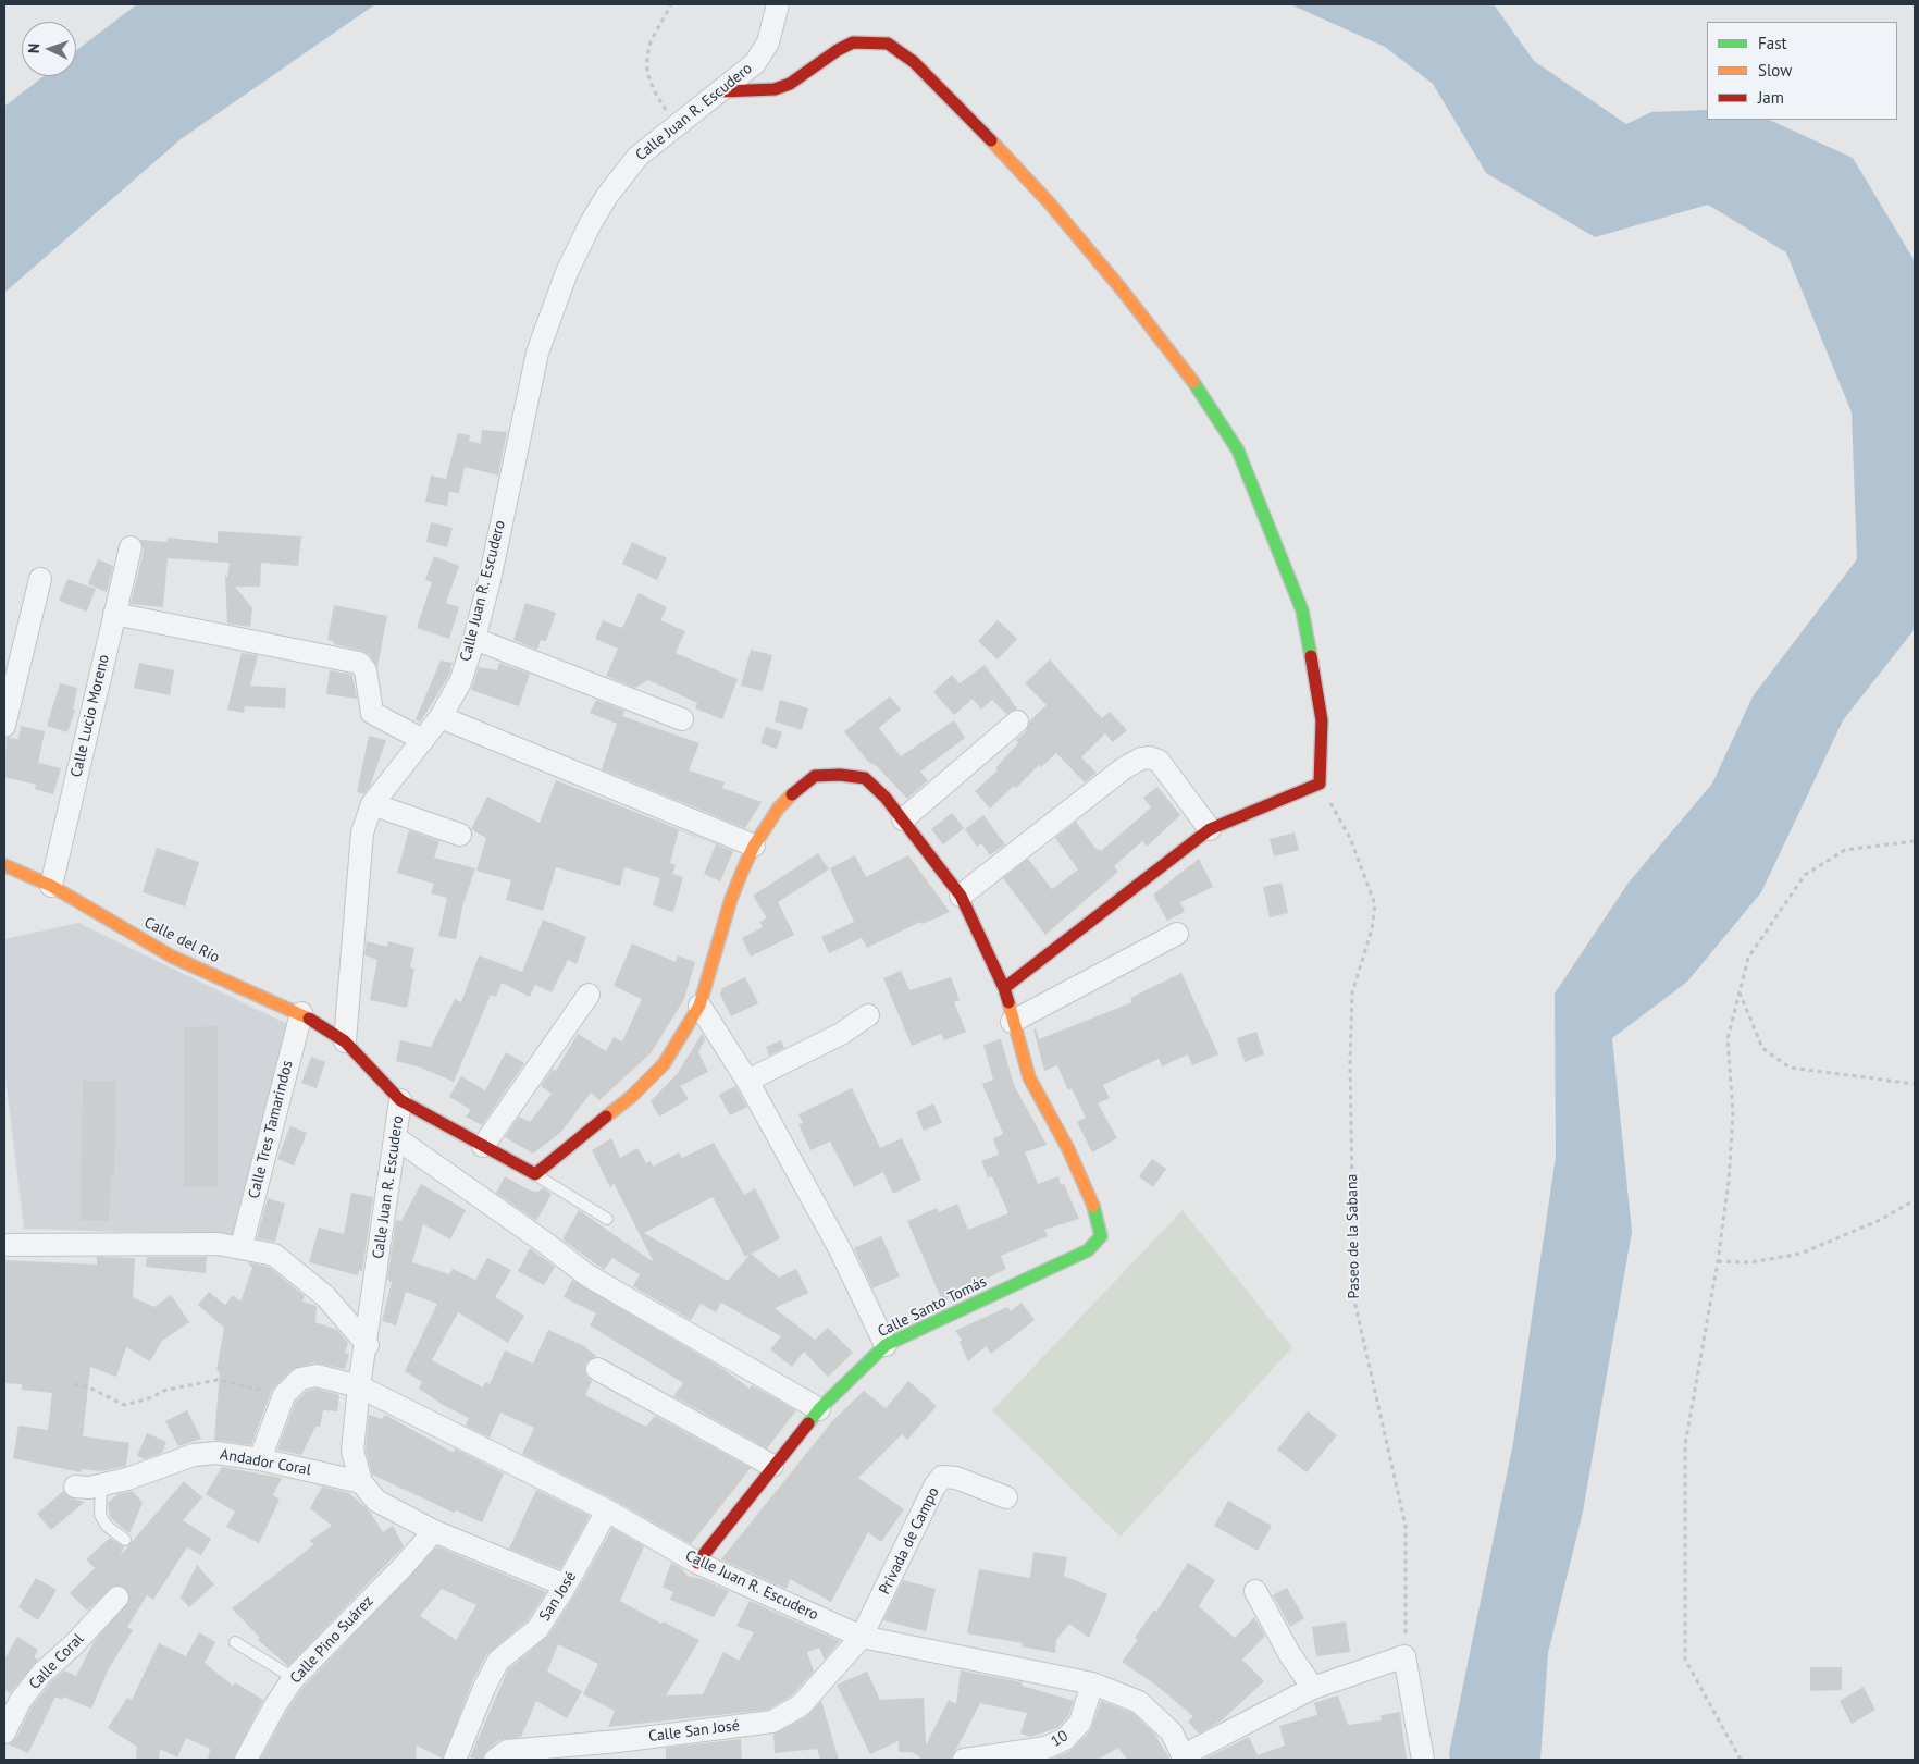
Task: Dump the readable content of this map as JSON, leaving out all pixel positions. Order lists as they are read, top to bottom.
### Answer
{
  "streets": {
    "street": [
      "Calle Juan R. Escudero",
      "Calle Lucio Moreno",
      "Calle del Río",
      "Calle Tres Tamarindos",
      "Calle Santo Tomás",
      "Andador Coral",
      "Privada de Campo",
      "San José",
      "Calle Pino Suárez",
      "Calle Coral",
      "Calle San José",
      "10"
    ],
    "path": ["Paseo de la Sabana"]
  },
  "crossings": [
    ["Calle Juan R. Escudero", "Calle del Río"],
    ["Calle Juan R. Escudero", "Calle Santo Tomás"],
    ["Calle Juan R. Escudero", "Privada de Campo"],
    ["Calle Juan R. Escudero", "San José"],
    ["Calle Juan R. Escudero", "Calle San José"],
    ["Calle Juan R. Escudero", "10"],
    ["Calle Lucio Moreno", "Calle del Río"],
    ["Calle del Río", "Calle Tres Tamarindos"],
    ["Privada de Campo", "Calle San José"]
  ],
  "legend": ["Fast", "Slow", "Jam"],
  "north": "left"
}
